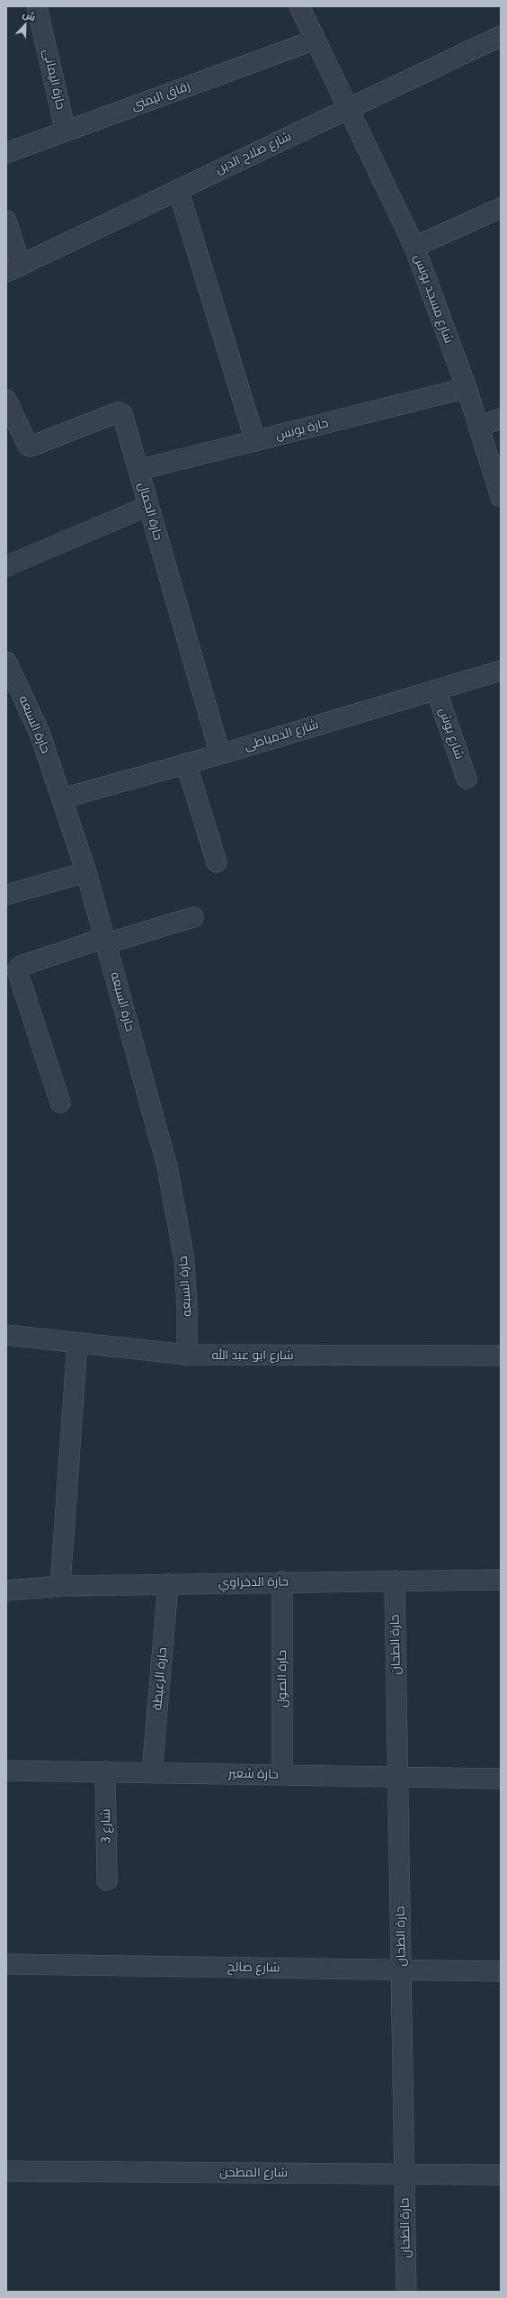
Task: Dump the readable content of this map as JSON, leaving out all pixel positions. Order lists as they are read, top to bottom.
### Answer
{
  "streets": {
    "street": [
      "حارة اليمانى",
      "زقاق اليمنى",
      "شارع صلاح الدين",
      "شارع مسجد يونس",
      "حارة يونس",
      "حارة الجمال",
      "حارة السبعه",
      "شارع بوش",
      "شارع الدمياطى",
      "شارع ابو عبد الله",
      "حارة الدخراوي",
      "حارة الطحان",
      "حارة الزعيطة",
      "حارة الصول",
      "حارة شعير",
      "شارع 3",
      "شارع صالح",
      "شارع المطحن"
    ]
  },
  "crossings": [
    ["حارة اليمانى", "زقاق اليمنى"],
    ["زقاق اليمنى", "شارع مسجد يونس"],
    ["شارع صلاح الدين", "شارع مسجد يونس"],
    ["شارع مسجد يونس", "حارة يونس"],
    ["حارة يونس", "حارة الجمال"],
    ["حارة الجمال", "شارع الدمياطى"],
    ["حارة السبعه", "شارع الدمياطى"],
    ["حارة السبعه", "شارع ابو عبد الله"],
    ["شارع بوش", "شارع الدمياطى"],
    ["حارة الدخراوي", "حارة الطحان"],
    ["حارة الدخراوي", "حارة الزعيطة"],
    ["حارة الدخراوي", "حارة الصول"],
    ["حارة الطحان", "حارة شعير"],
    ["حارة الطحان", "شارع صالح"],
    ["حارة الطحان", "شارع المطحن"],
    ["حارة الزعيطة", "حارة شعير"],
    ["حارة الصول", "حارة شعير"],
    ["حارة شعير", "شارع 3"]
  ],
  "north": "top right"
}
